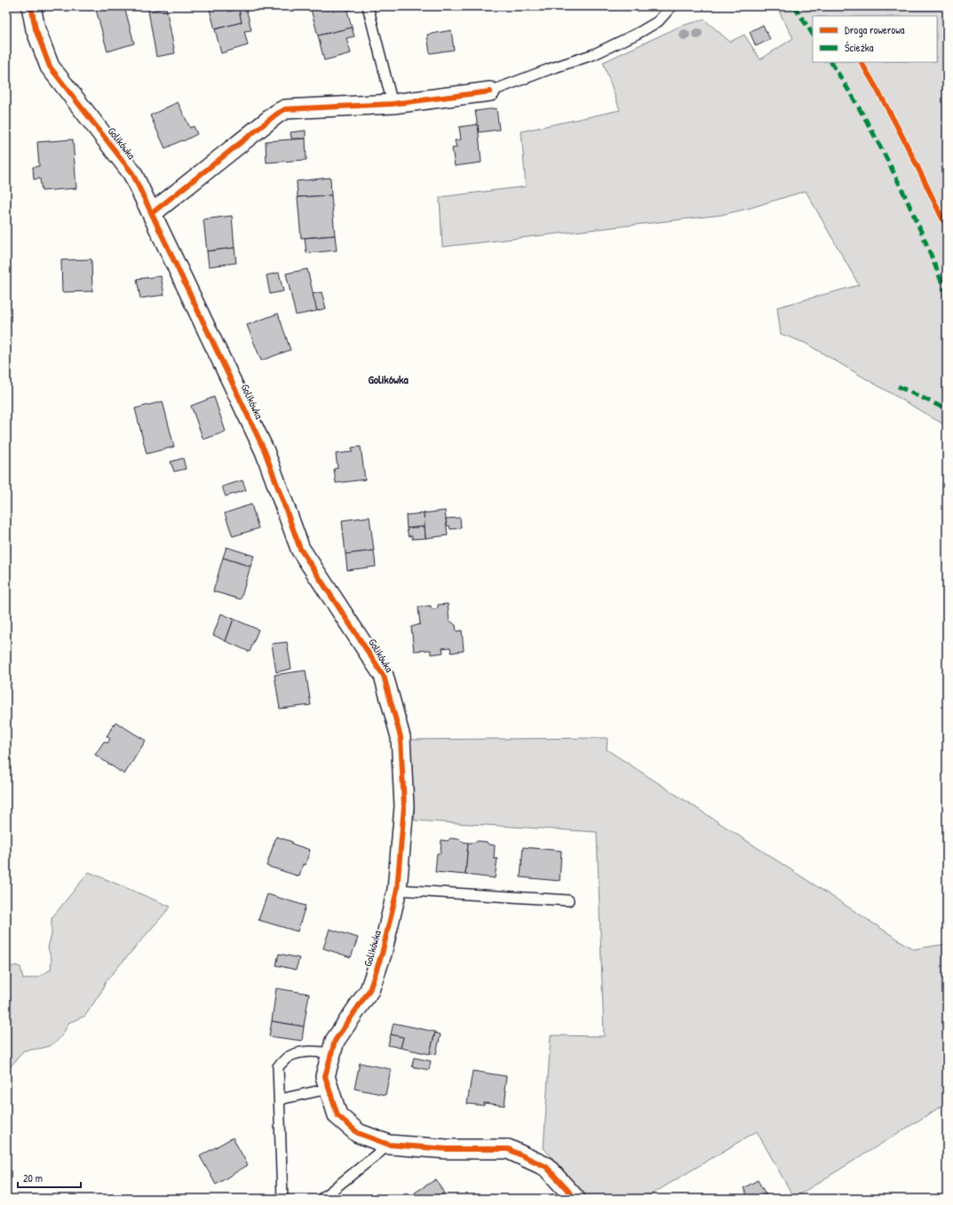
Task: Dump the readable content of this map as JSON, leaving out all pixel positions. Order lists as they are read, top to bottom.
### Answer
{
  "streets": {
    "street": ["Golikówka"]
  },
  "districts": ["Golikówka"],
  "legend": ["Droga rowerowa", "Ścieżka"],
  "scale_bar": "20 m"
}
